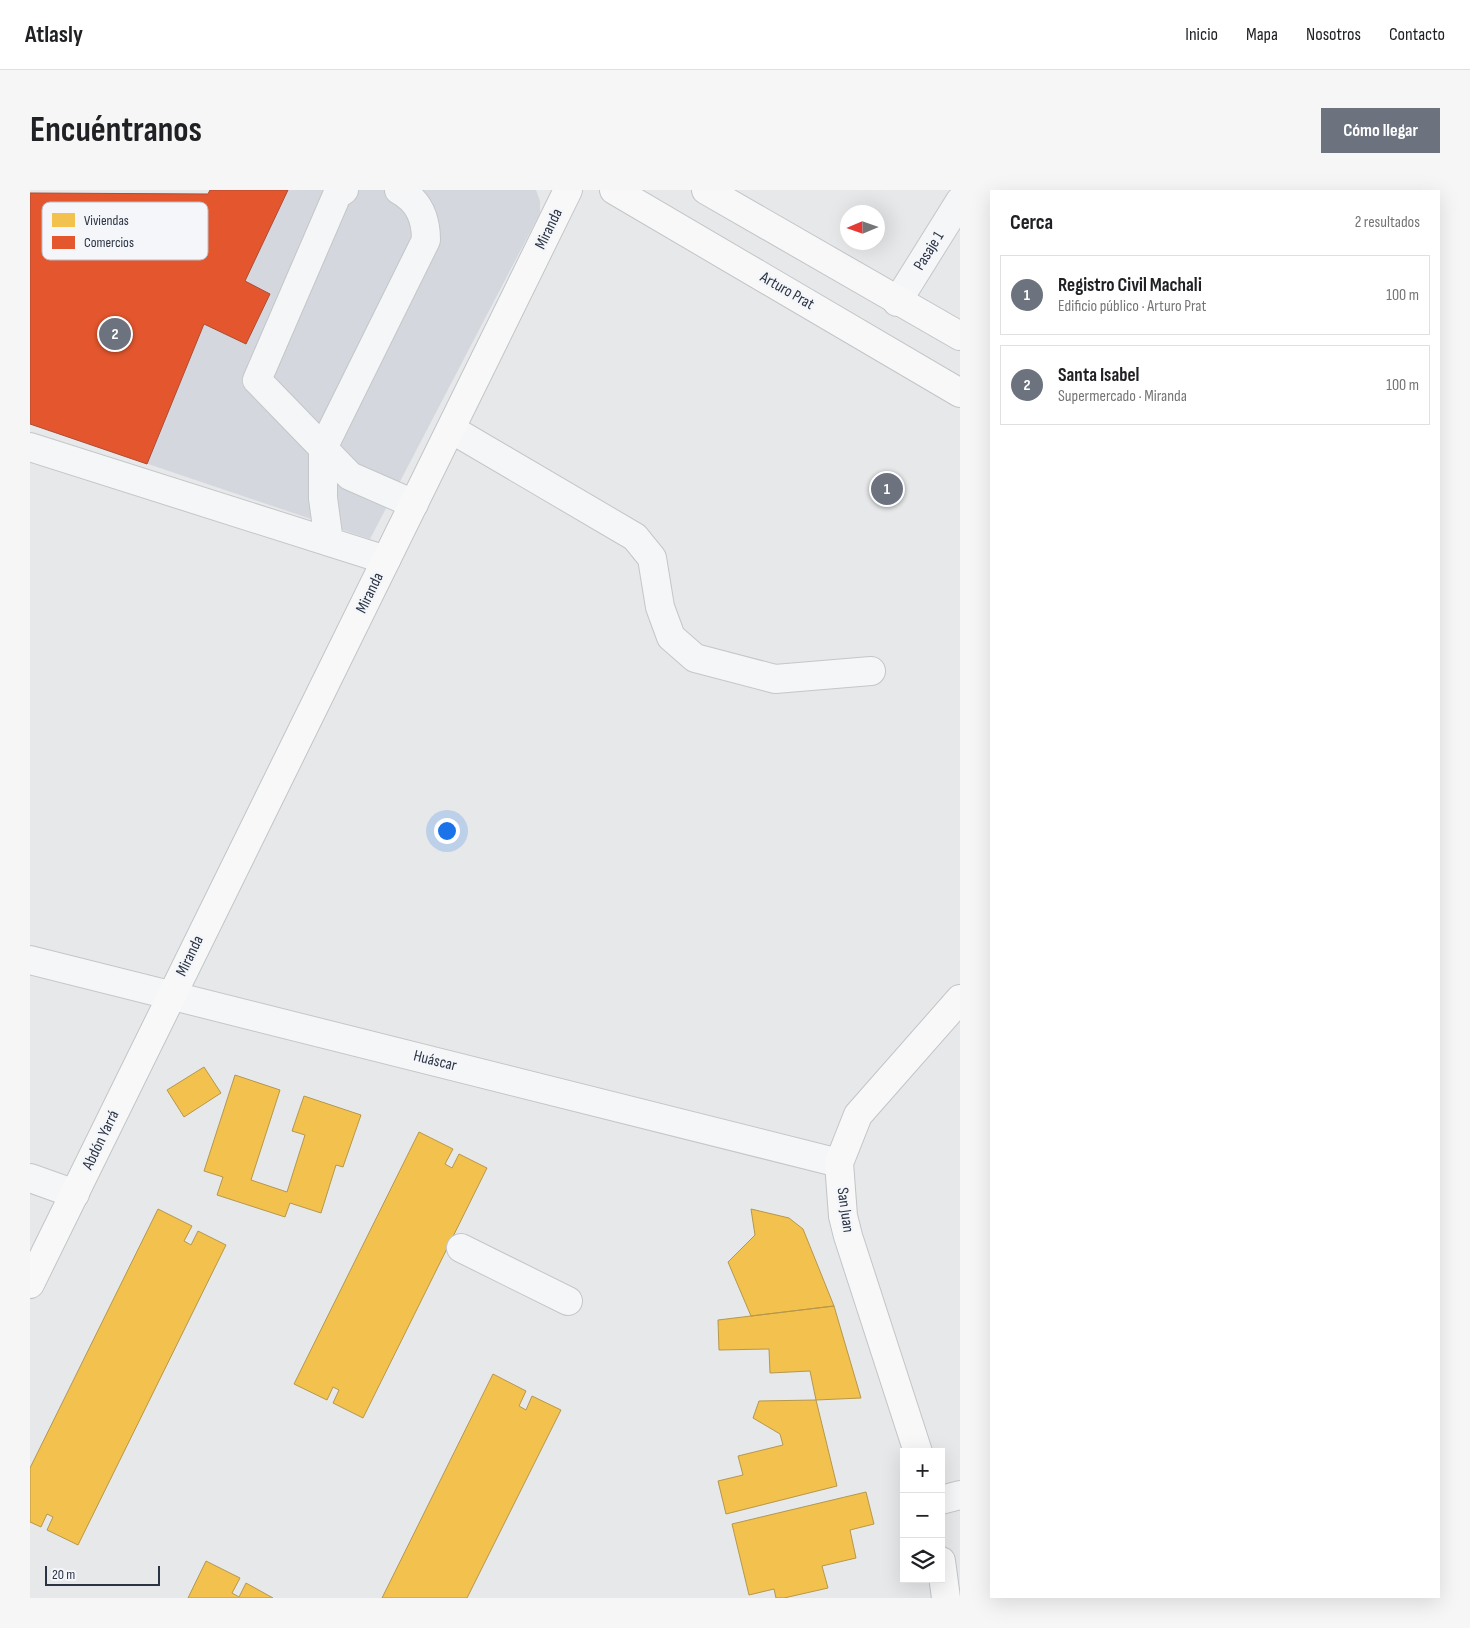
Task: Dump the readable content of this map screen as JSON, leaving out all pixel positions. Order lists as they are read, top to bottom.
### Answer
{
  "streets": {
    "main road": [
      "Miranda",
      "Arturo Prat",
      "Abdón Yarrá",
      "San Juan"
    ],
    "street": ["Pasaje 1", "Huáscar"]
  },
  "crossings": [
    ["Miranda", "Huáscar"],
    ["Miranda", "Abdón Yarrá"],
    ["Huáscar", "Abdón Yarrá"],
    ["Huáscar", "San Juan"]
  ],
  "legend": ["Viviendas", "Comercios"],
  "scale_bar": "20 m",
  "north": "left",
  "page": {
    "header": "Atlasly",
    "nav": [
      "Inicio",
      "Mapa",
      "Nosotros",
      "Contacto"
    ],
    "buttons": "Cómo llegar",
    "title": "Encuéntranos",
    "heading": ["Cerca", "2 resultados"],
    "list": [
      {
        "mark": "1",
        "name": "Registro Civil Machali",
        "note": "Edificio público · Arturo Prat",
        "value": "100 m"
      },
      {
        "mark": "2",
        "name": "Santa Isabel",
        "note": "Supermercado · Miranda",
        "value": "100 m"
      }
    ],
    "pins": ["2", "1"],
    "map_buttons": ["+", "−"],
    "scale": "20 m"
  }
}
